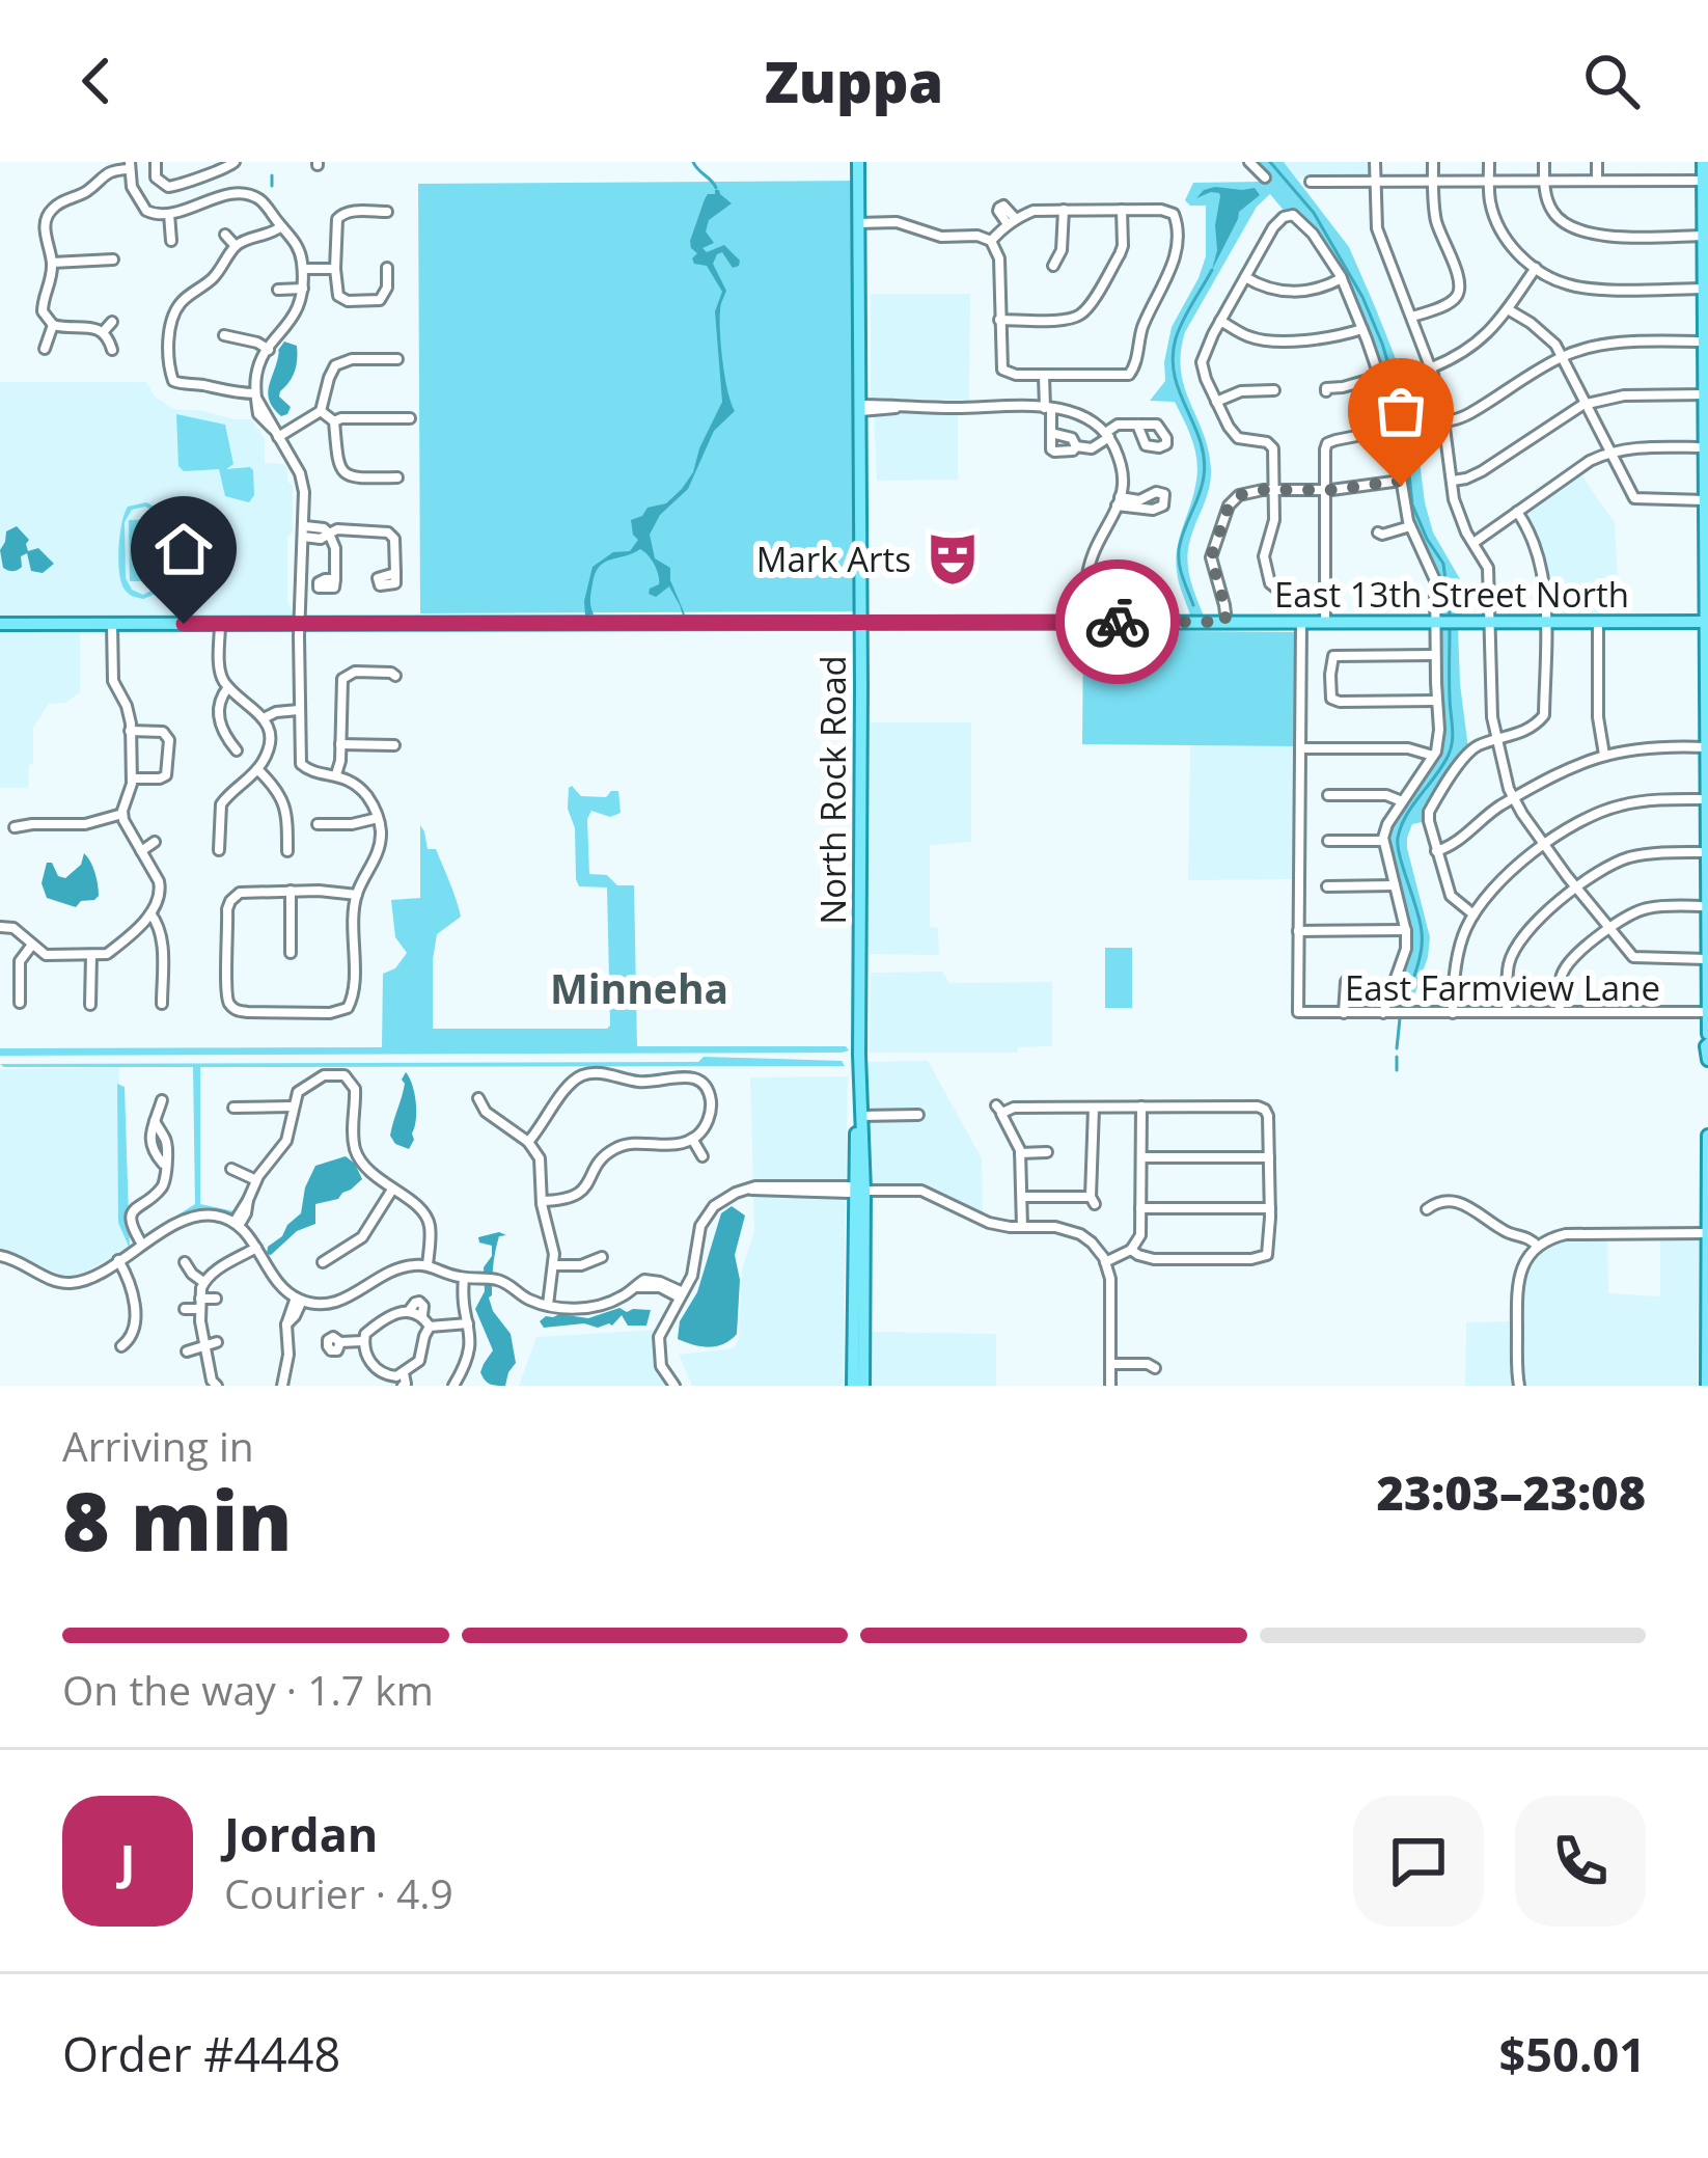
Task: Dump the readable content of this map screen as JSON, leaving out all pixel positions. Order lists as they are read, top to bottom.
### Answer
{
  "streets": {
    "main road": ["East 13th Street North", "North Rock Road"],
    "street": ["East Farmview Lane"]
  },
  "crossings": [
    ["East 13th Street North", "North Rock Road"]
  ],
  "districts": ["Minneha"],
  "places": {
    "theatre": ["Mark Arts"]
  },
  "page": {
    "header": "Zuppa",
    "heading": ["8 min", "Arriving in", "23:03–23:08"],
    "panel": [
      "Jordan",
      "Courier · 4.9",
      "Order #4448",
      "$50.01"
    ],
    "bar": "On the way · 1.7 km",
    "round": "J"
  }
}
